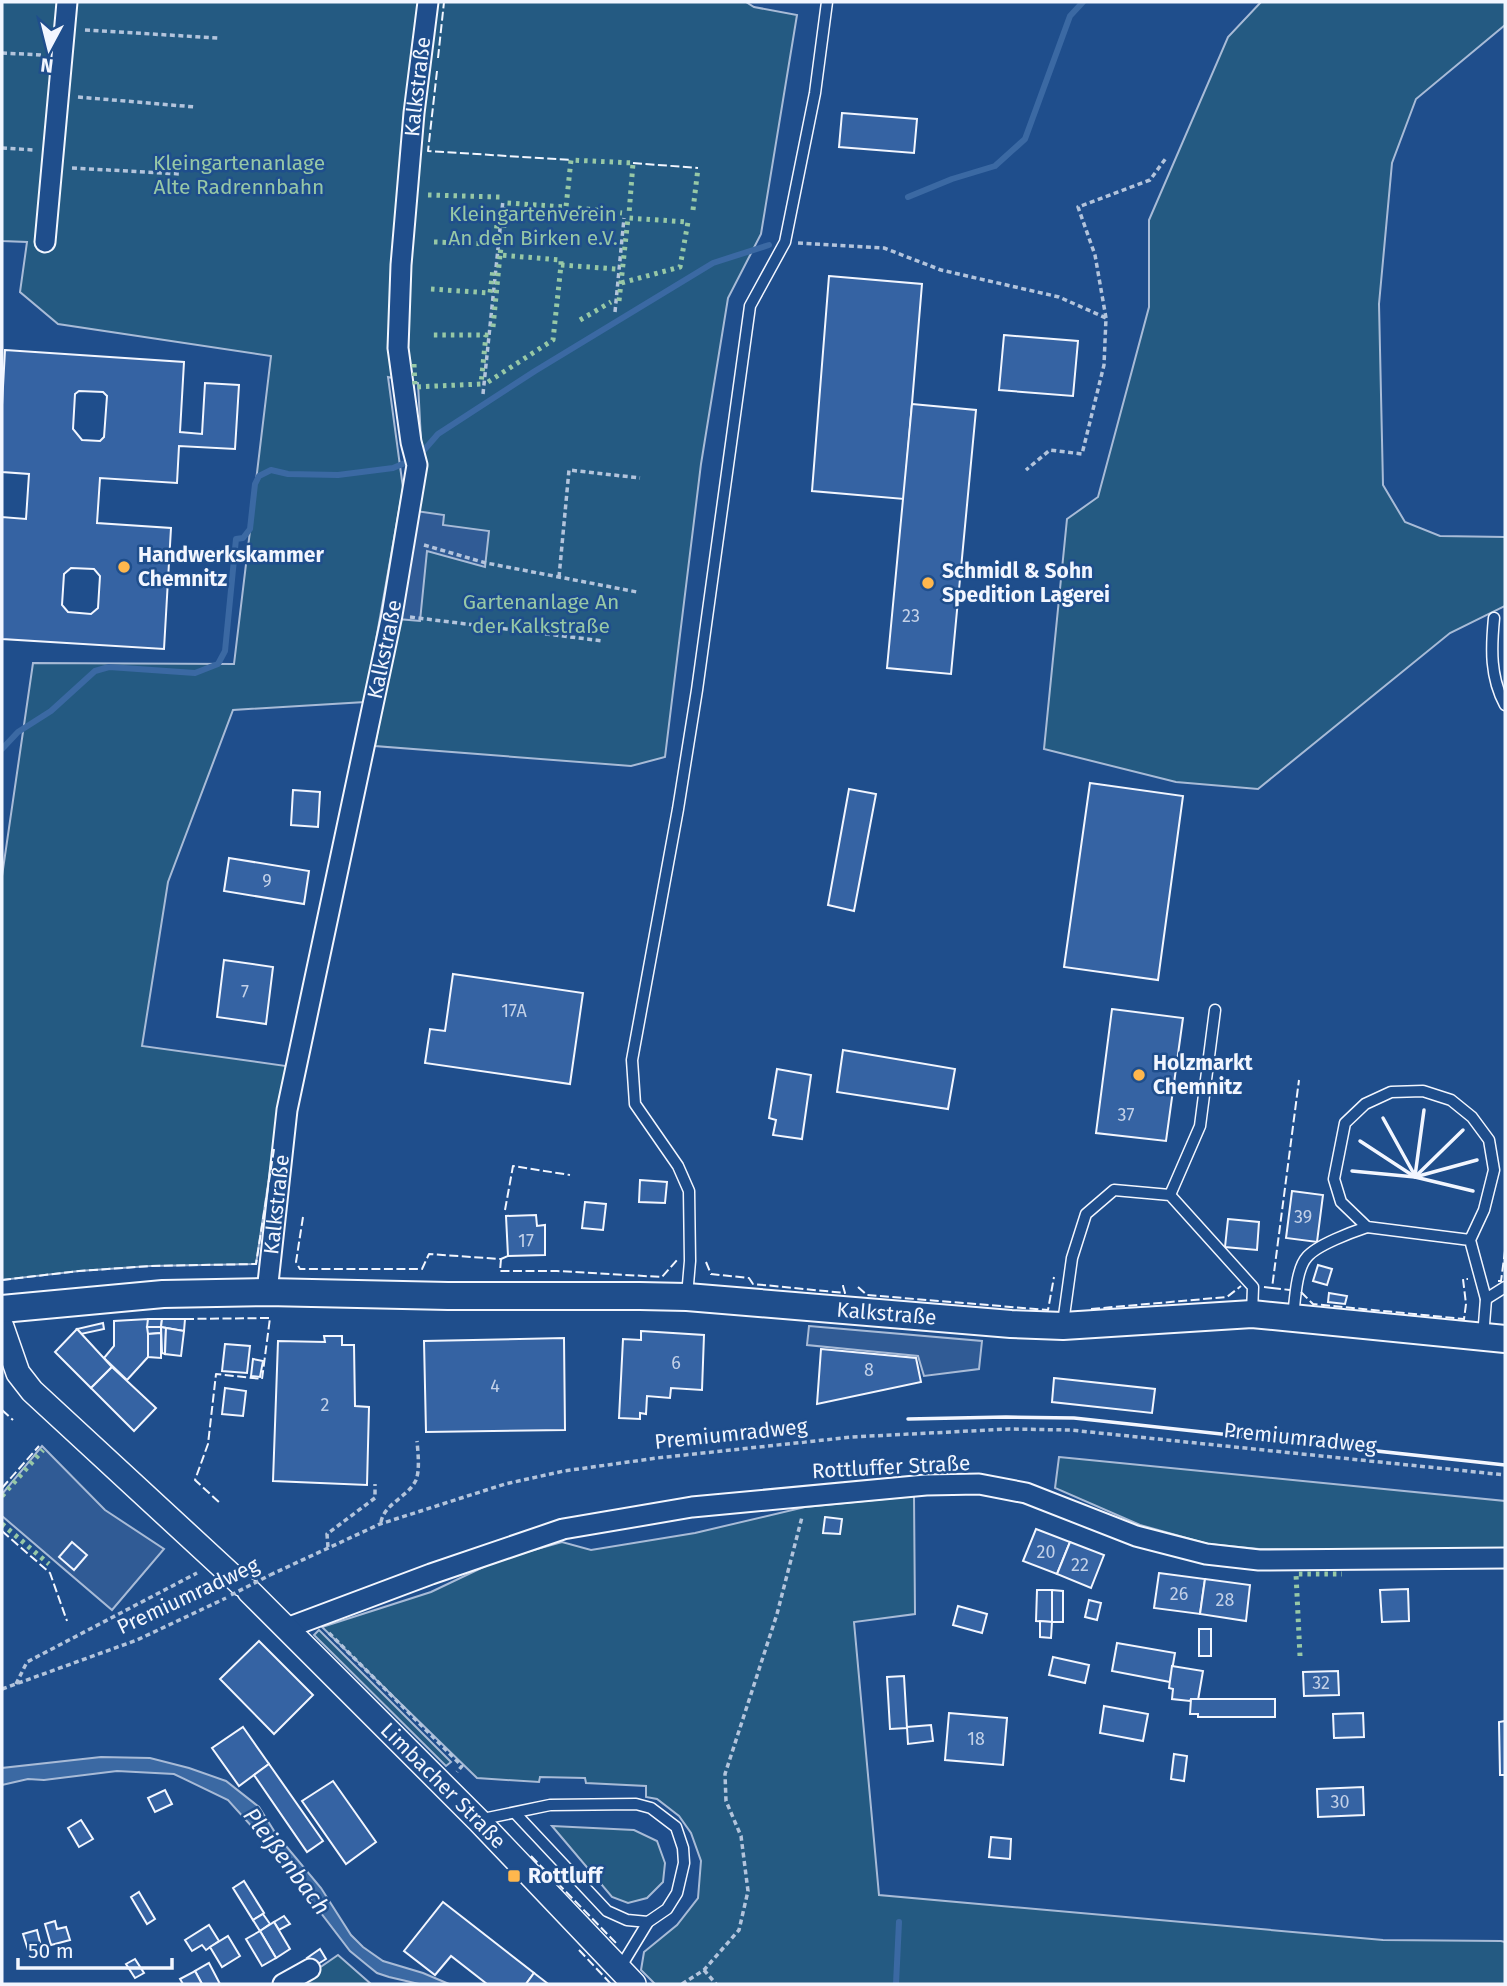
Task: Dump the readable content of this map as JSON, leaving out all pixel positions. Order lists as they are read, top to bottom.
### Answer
{
  "streets": {
    "main road": ["Kalkstraße"],
    "street": ["Rottluffer Straße", "Limbacher Straße"],
    "path": ["Premiumradweg"]
  },
  "crossings": [
    ["Premiumradweg", "Limbacher Straße"],
    ["Rottluffer Straße", "Limbacher Straße"]
  ],
  "water": ["Pleißenbach"],
  "parks": ["Kleingartenanlage Alte Radrennbahn", "Kleingartenverein An den Birken e.V.", "Gartenanlage An der Kalkstraße"],
  "places": {
    "other": ["Handwerkskammer Chemnitz", "Schmidl & Sohn Spedition Lagerei", "Holzmarkt Chemnitz"],
    "transit": ["Rottluff"]
  },
  "house_numbers": [
    "23",
    "9",
    "7",
    "17A",
    "37",
    "39",
    "17",
    "6",
    "8",
    "4",
    "2",
    "20",
    "22",
    "26",
    "28",
    "32",
    "18",
    "30"
  ],
  "scale_bar": "50 m",
  "north": "bottom"
}
